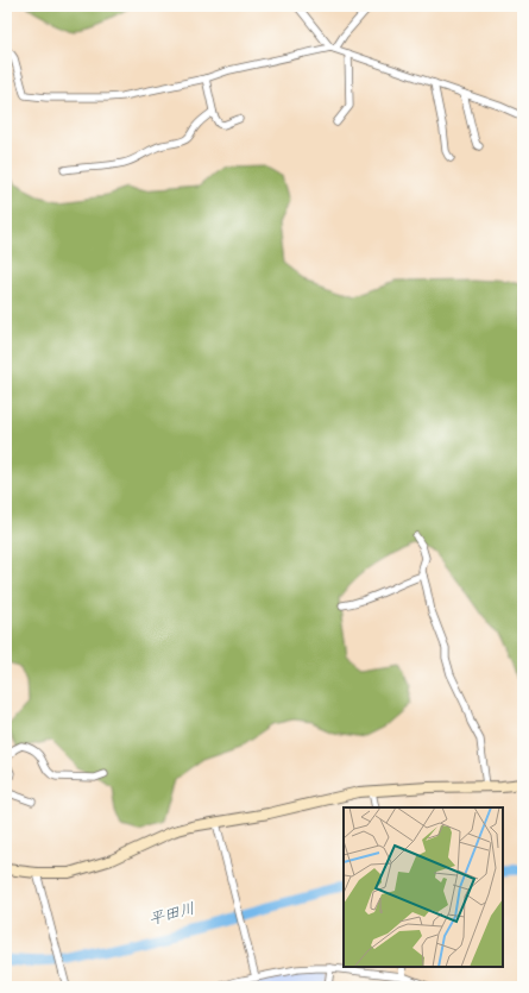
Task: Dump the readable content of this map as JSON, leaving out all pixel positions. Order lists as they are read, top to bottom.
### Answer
{
  "water": ["平田川"]
}
